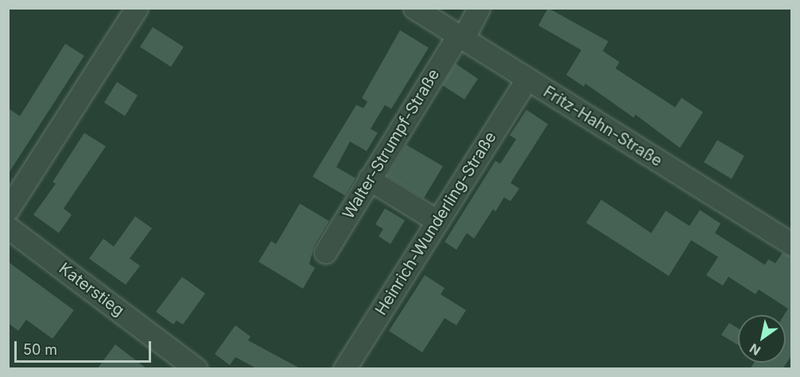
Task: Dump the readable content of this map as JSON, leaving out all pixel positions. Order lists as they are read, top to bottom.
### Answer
{
  "streets": {
    "street": [
      "Fritz-Hahn-Straße",
      "Walter-Strumpf-Straße",
      "Heinrich-Wunderling-Straße",
      "Katerstieg"
    ]
  },
  "crossings": [
    ["Fritz-Hahn-Straße", "Walter-Strumpf-Straße"],
    ["Fritz-Hahn-Straße", "Heinrich-Wunderling-Straße"]
  ],
  "scale_bar": "50 m",
  "north": "bottom left"
}
